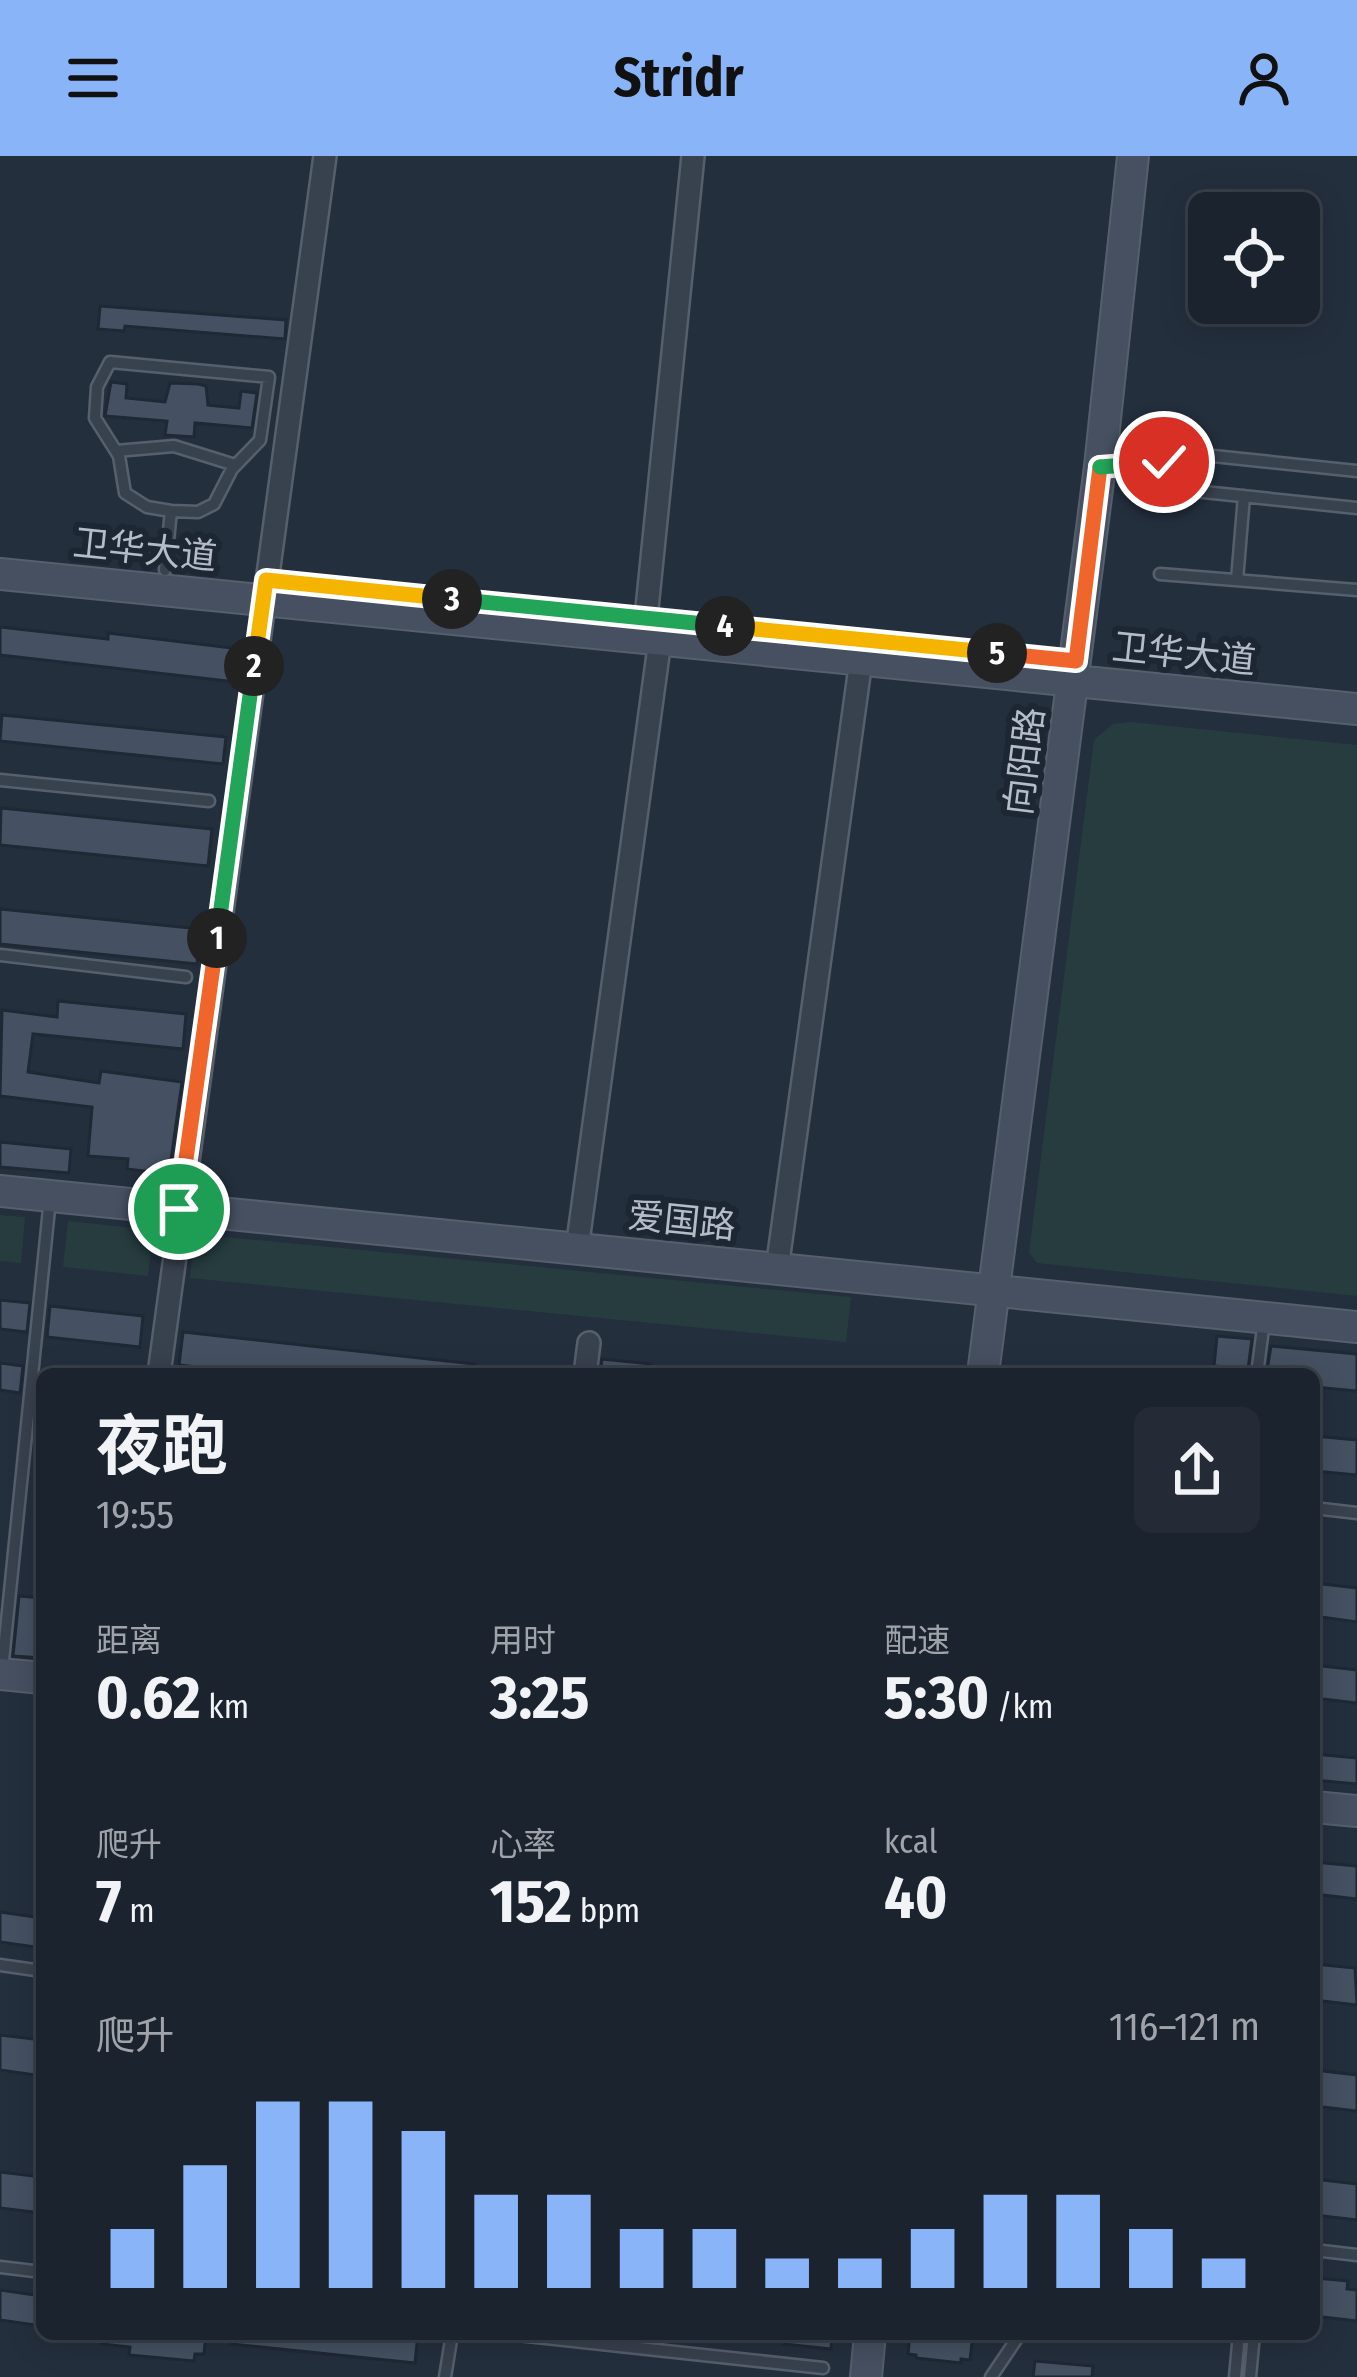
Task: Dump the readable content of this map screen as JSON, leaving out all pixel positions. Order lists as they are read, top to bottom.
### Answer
{
  "streets": {
    "street": ["卫华大道", "向阳路", "爱国路"]
  },
  "crossings": [
    ["卫华大道", "向阳路"],
    ["向阳路", "爱国路"]
  ],
  "page": {
    "header": "Stridr",
    "pins": [
      "3",
      "4",
      "5",
      "2",
      "1"
    ],
    "heading": ["夜跑", "19:55"],
    "stats": [
      ["距离", "0.62 km"],
      ["用时", "3:25"],
      ["配速", "5:30 /km"],
      ["爬升", "7 m"],
      ["心率", "152 bpm"],
      ["kcal", "40"]
    ],
    "chart": ["爬升", "116–121 m"]
  }
}
